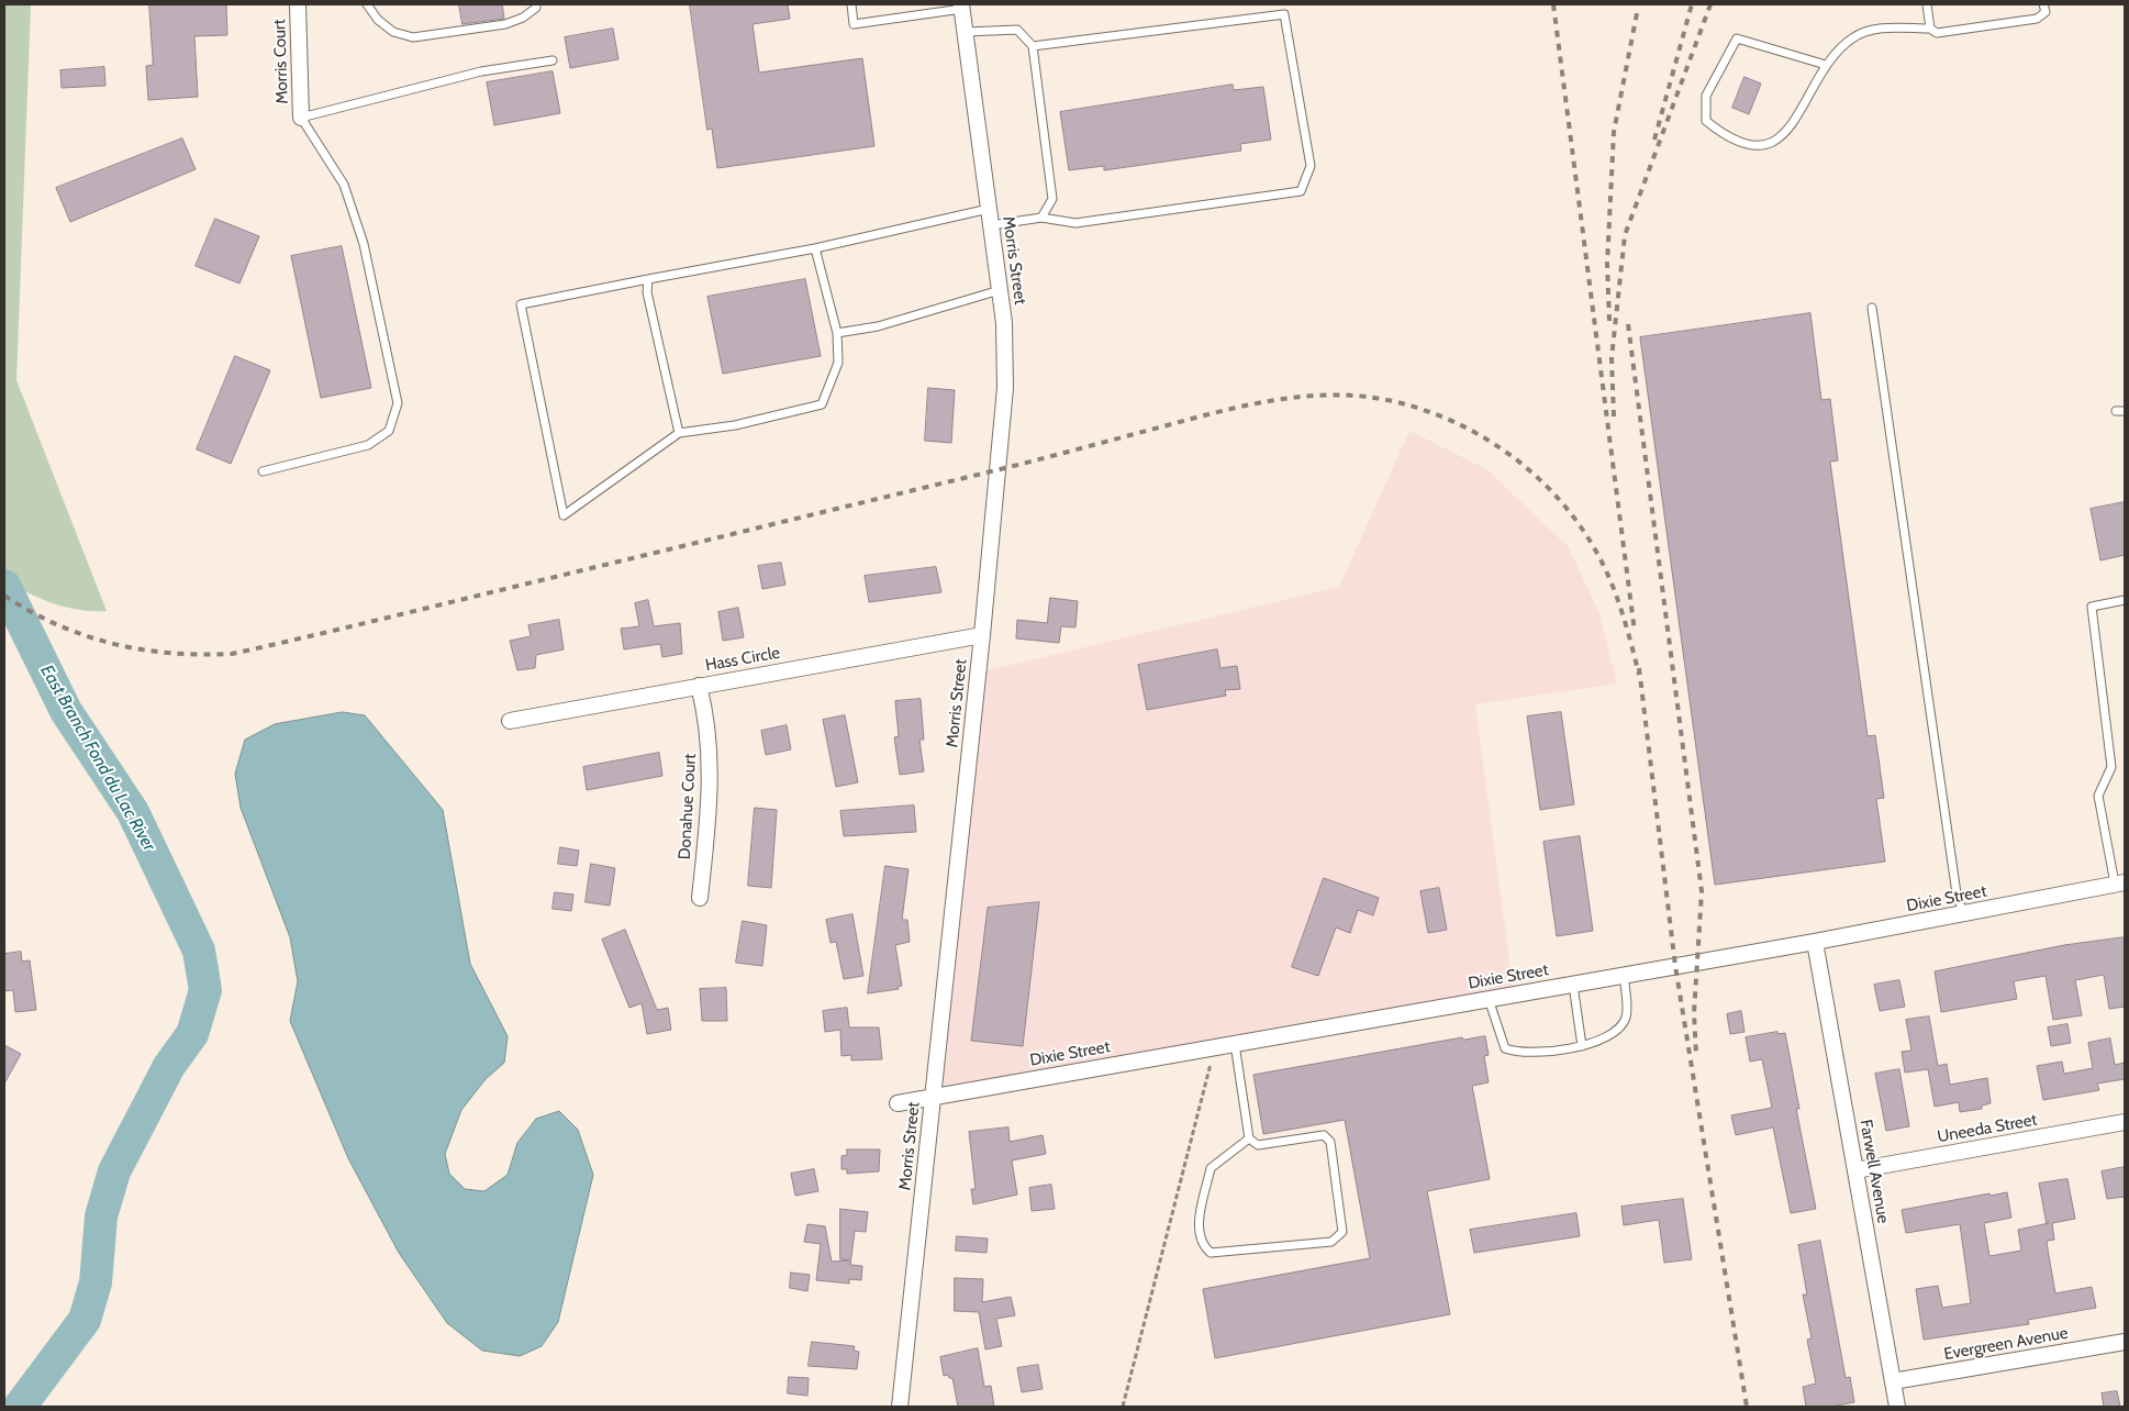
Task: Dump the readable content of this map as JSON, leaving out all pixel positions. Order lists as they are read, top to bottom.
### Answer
{
  "streets": {
    "street": [
      "Morris Court",
      "Morris Street",
      "Hass Circle",
      "Donahue Court",
      "Dixie Street",
      "Uneeda Street",
      "Farwell Avenue",
      "Evergreen Avenue"
    ]
  },
  "crossings": [
    ["Morris Street", "Hass Circle"],
    ["Morris Street", "Dixie Street"],
    ["Hass Circle", "Donahue Court"],
    ["Dixie Street", "Farwell Avenue"],
    ["Uneeda Street", "Farwell Avenue"],
    ["Farwell Avenue", "Evergreen Avenue"]
  ],
  "water": ["East Branch Fond du Lac River"]
}
